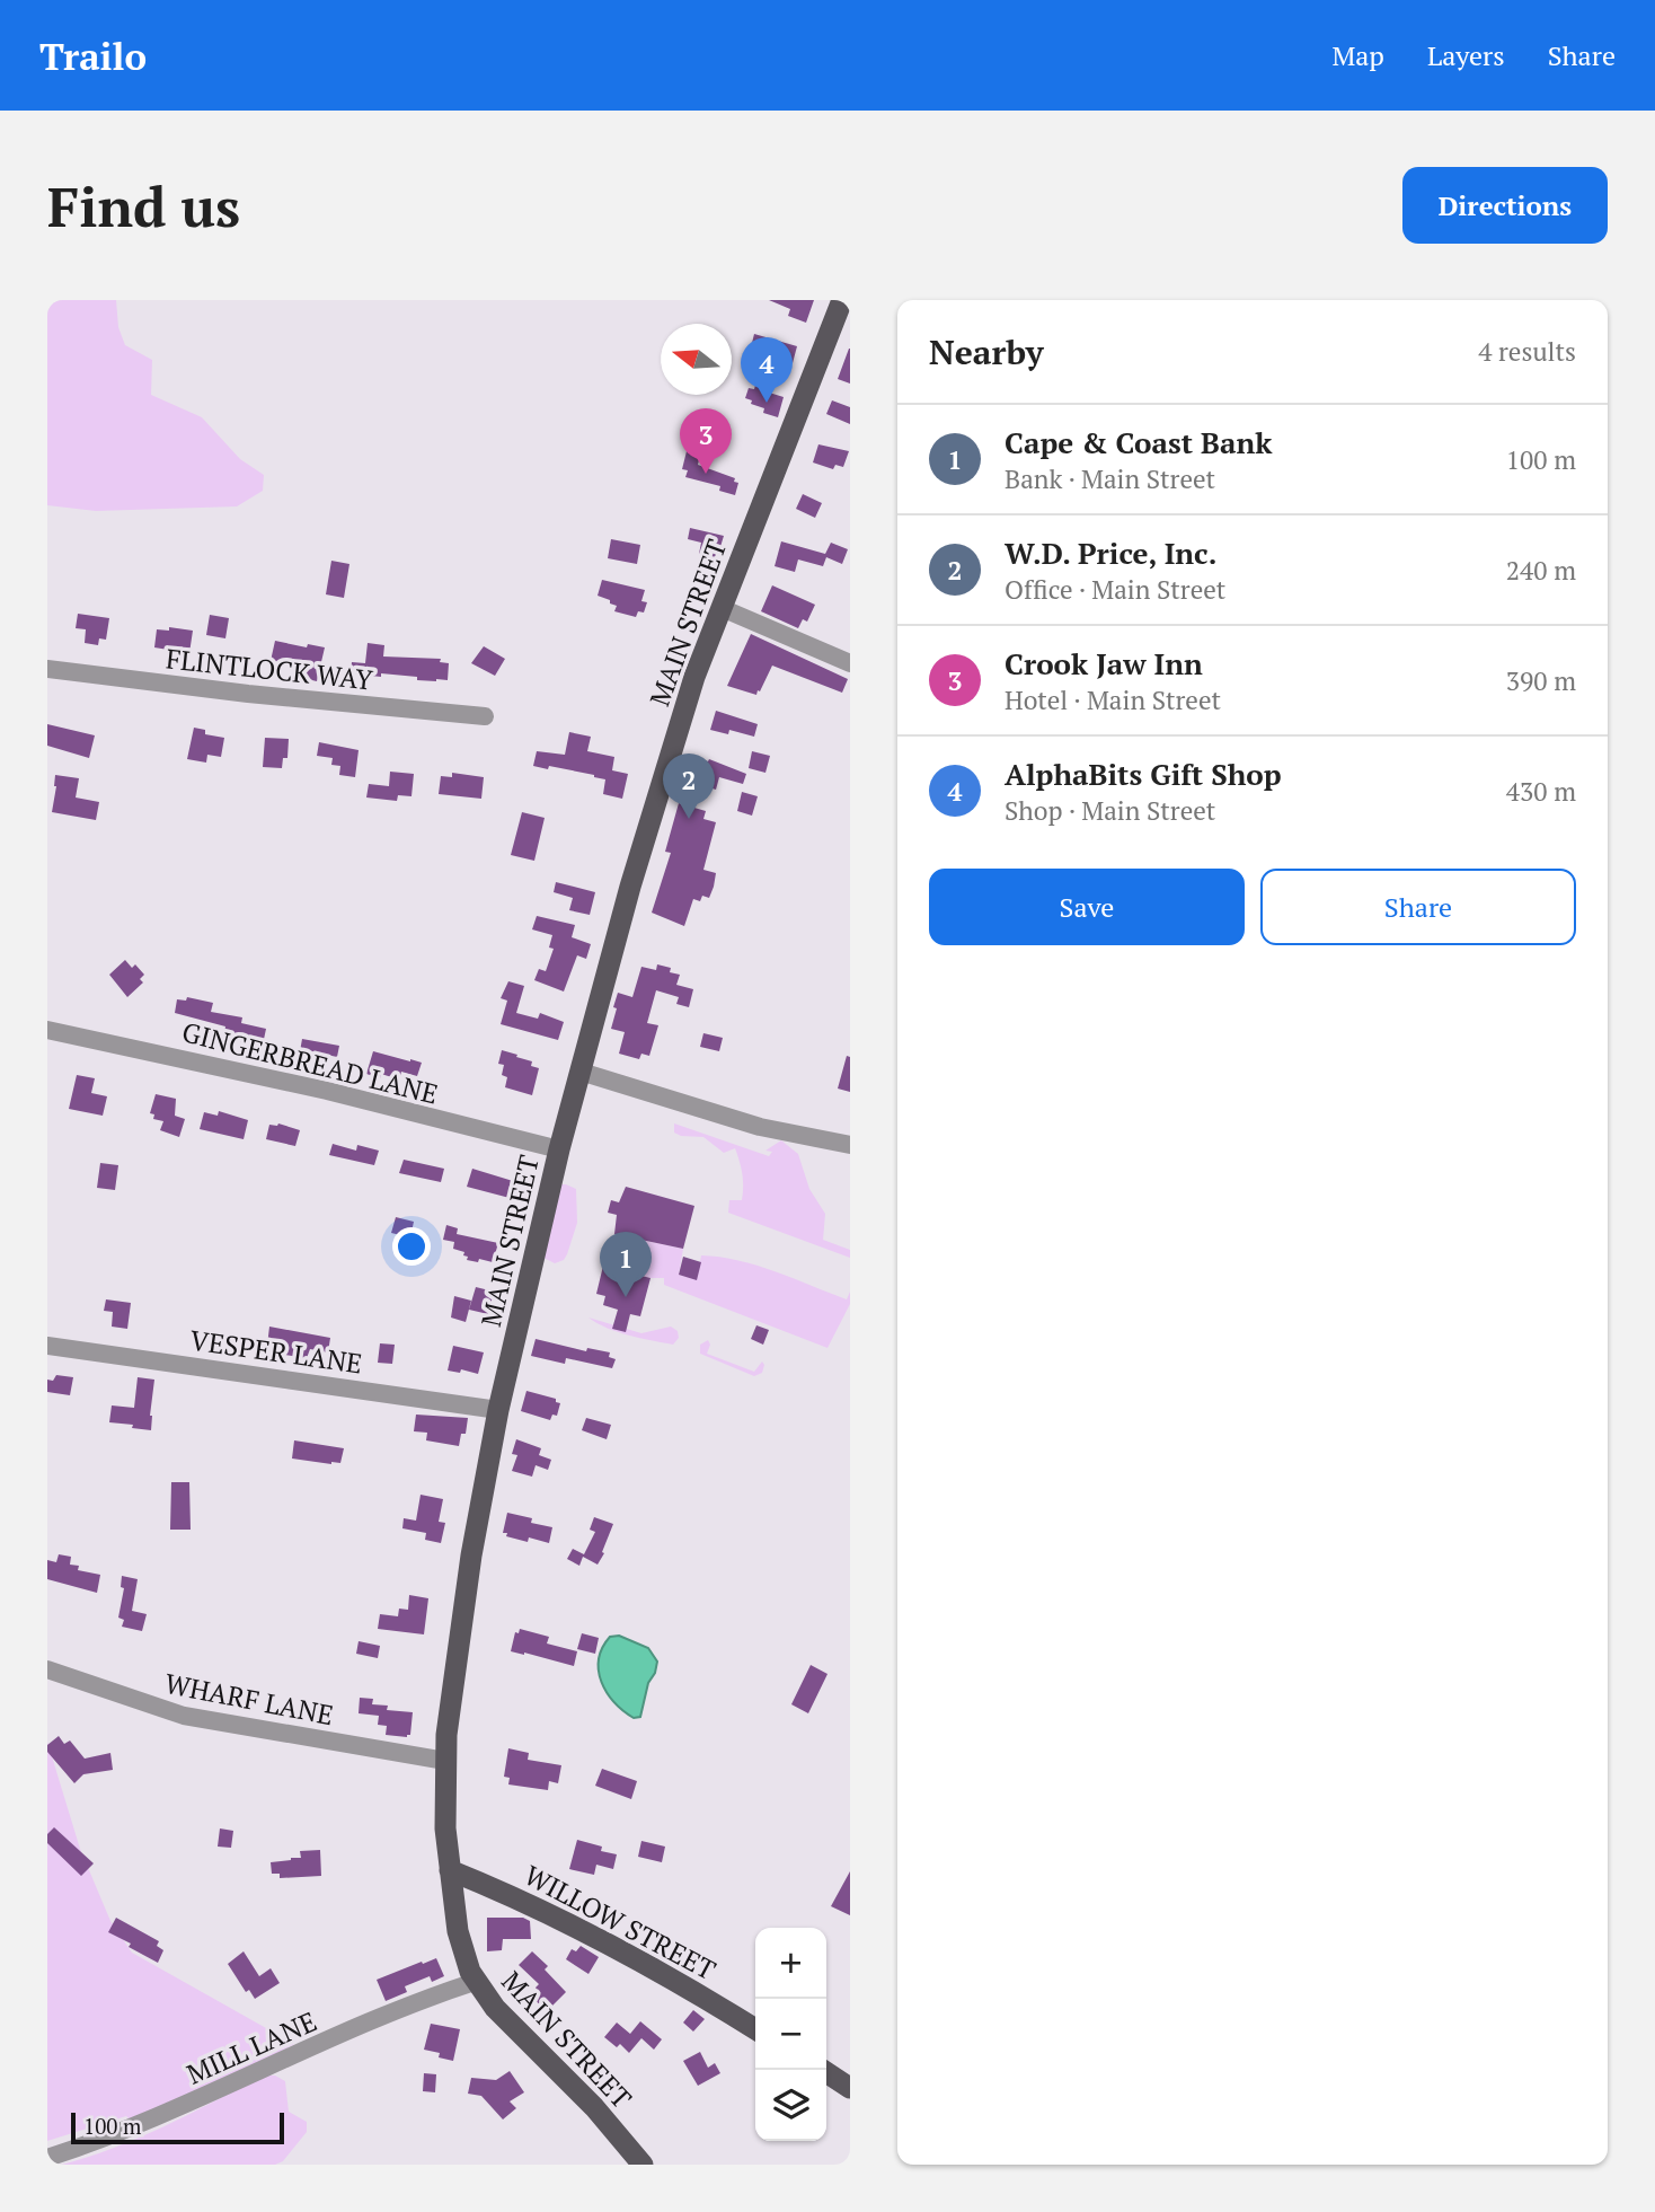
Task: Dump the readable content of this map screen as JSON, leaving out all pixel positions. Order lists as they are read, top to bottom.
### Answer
{
  "streets": {
    "main road": ["MAIN STREET", "WILLOW STREET"],
    "street": [
      "FLINTLOCK WAY",
      "GINGERBREAD LANE",
      "VESPER LANE",
      "WHARF LANE",
      "MILL LANE"
    ]
  },
  "crossings": [
    ["MAIN STREET", "GINGERBREAD LANE"],
    ["MAIN STREET", "VESPER LANE"],
    ["MAIN STREET", "WHARF LANE"],
    ["MAIN STREET", "WILLOW STREET"],
    ["MAIN STREET", "MILL LANE"]
  ],
  "scale_bar": "100 m",
  "north": "left",
  "page": {
    "header": "Trailo",
    "nav": ["Map", "Layers", "Share"],
    "buttons": [
      "Directions",
      ["Save", "Share"]
    ],
    "title": "Find us",
    "heading": ["Nearby", "4 results"],
    "pins": [
      "4",
      "3",
      "2",
      "1"
    ],
    "list": [
      {
        "mark": "1",
        "name": "Cape & Coast Bank",
        "note": "Bank · Main Street",
        "value": "100 m"
      },
      {
        "mark": "2",
        "name": "W.D. Price, Inc.",
        "note": "Office · Main Street",
        "value": "240 m"
      },
      {
        "mark": "3",
        "name": "Crook Jaw Inn",
        "note": "Hotel · Main Street",
        "value": "390 m"
      },
      {
        "mark": "4",
        "name": "AlphaBits Gift Shop",
        "note": "Shop · Main Street",
        "value": "430 m"
      }
    ],
    "map_buttons": ["+", "−"],
    "scale": "100 m"
  }
}
